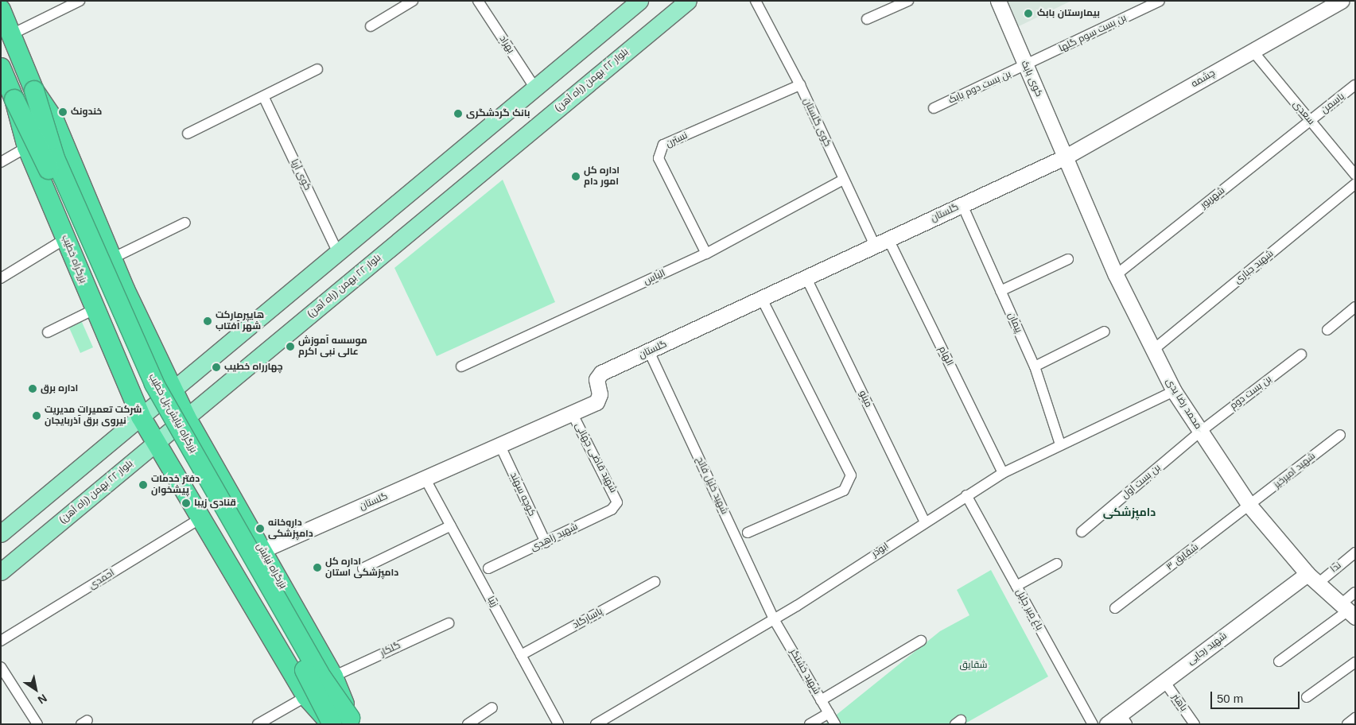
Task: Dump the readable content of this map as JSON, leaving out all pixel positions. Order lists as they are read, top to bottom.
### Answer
{
  "streets": {
    "highway": ["بزرگراه خطیب", "بزرگراه نیایش-پل خطیب", "بزرگراه نیایش"],
    "main road": ["بلوار ۲۲ بهمن (راه آهن)"],
    "street": [
      "بن بست سوم گلها",
      "بهراد",
      "کوی بابک",
      "چشمه",
      "بن بست دوم بابک",
      "یاسمن",
      "سعدی",
      "کوی گلستان",
      "نسترن",
      "کوی آریا",
      "شهریور",
      "گلستان",
      "شهید جباری",
      "الیاس",
      "پیمان",
      "الهام",
      "بن بست دوم",
      "مینو",
      "محمد رضا یدی",
      "شهید قاضی جهانی",
      "شهید امیرخیز",
      "بن بست اول",
      "شهید خلیل فاتح",
      "کوچه سهند",
      "شهید زاهدی",
      "ابوذر",
      "شقایق ۳",
      "ندا",
      "احمدی",
      "زیبا",
      "باغ میر جلیل",
      "پاسارگاد",
      "شهید رجایی",
      "گلکار",
      "شهید خشتگر",
      "باهنر"
    ]
  },
  "crossings": [
    ["بن بست سوم گلها", "کوی بابک"],
    ["بن بست سوم گلها", "بن بست دوم بابک"],
    ["کوی بابک", "چشمه"],
    ["کوی بابک", "بن بست دوم بابک"],
    ["کوی بابک", "گلستان"],
    ["کوی بابک", "محمد رضا یدی"],
    ["چشمه", "سعدی"],
    ["چشمه", "گلستان"],
    ["چشمه", "محمد رضا یدی"],
    ["بلوار ۲۲ بهمن (راه آهن)", "بزرگراه خطیب"],
    ["بلوار ۲۲ بهمن (راه آهن)", "بزرگراه نیایش"],
    ["یاسمن", "سعدی"],
    ["یاسمن", "شهریور"],
    ["سعدی", "شهریور"],
    ["کوی گلستان", "نسترن"],
    ["کوی گلستان", "گلستان"],
    ["کوی گلستان", "الیاس"],
    ["کوی گلستان", "الهام"],
    ["نسترن", "الیاس"],
    ["شهریور", "محمد رضا یدی"],
    ["گلستان", "پیمان"],
    ["گلستان", "الهام"],
    ["گلستان", "مینو"],
    ["گلستان", "محمد رضا یدی"],
    ["گلستان", "شهید قاضی جهانی"],
    ["گلستان", "شهید خلیل فاتح"],
    ["گلستان", "کوچه سهند"],
    ["گلستان", "بزرگراه نیایش"],
    ["گلستان", "زیبا"],
    ["بزرگراه خطیب", "بزرگراه نیایش-پل خطیب"],
    ["شهید جباری", "محمد رضا یدی"],
    ["پیمان", "ابوذر"],
    ["الهام", "ابوذر"],
    ["بن بست دوم", "محمد رضا یدی"],
    ["بن بست دوم", "بن بست اول"],
    ["مینو", "ابوذر"],
    ["محمد رضا یدی", "شهید امیرخیز"],
    ["محمد رضا یدی", "بن بست اول"],
    ["محمد رضا یدی", "ابوذر"],
    ["محمد رضا یدی", "شقایق ۳"],
    ["محمد رضا یدی", "ندا"],
    ["محمد رضا یدی", "شهید رجایی"],
    ["بزرگراه نیایش-پل خطیب", "بزرگراه نیایش"],
    ["شهید قاضی جهانی", "شهید زاهدی"],
    ["شهید امیرخیز", "شقایق ۳"],
    ["شهید خلیل فاتح", "ابوذر"],
    ["شهید خلیل فاتح", "شهید خشتگر"],
    ["کوچه سهند", "شهید زاهدی"],
    ["ابوذر", "باغ میر جلیل"],
    ["ابوذر", "شهید خشتگر"],
    ["بزرگراه نیایش", "گلکار"],
    ["ندا", "شهید رجایی"],
    ["زیبا", "پاسارگاد"],
    ["شهید رجایی", "باهنر"]
  ],
  "districts": ["دامپزشکی"],
  "parks": ["شقایق"],
  "places": [
    "بیمارستان بابک",
    "خندونک",
    "بانک گردشگری",
    "اداره کل امور دام",
    "هایپرمارکت شهر آفتاب",
    "موسسه آموزش عالی نبی اکرم",
    "چهارراه خطیب",
    "اداره برق",
    "شرکت تعمیرات مدیریت نیروی برق آذربایجان",
    "دفتر خدمات پیشخوان",
    "قنادی زیبا",
    "داروخانه دامپزشکی",
    "اداره کل دامپزشکی استان"
  ],
  "scale_bar": "50 m",
  "north": "bottom right"
}
